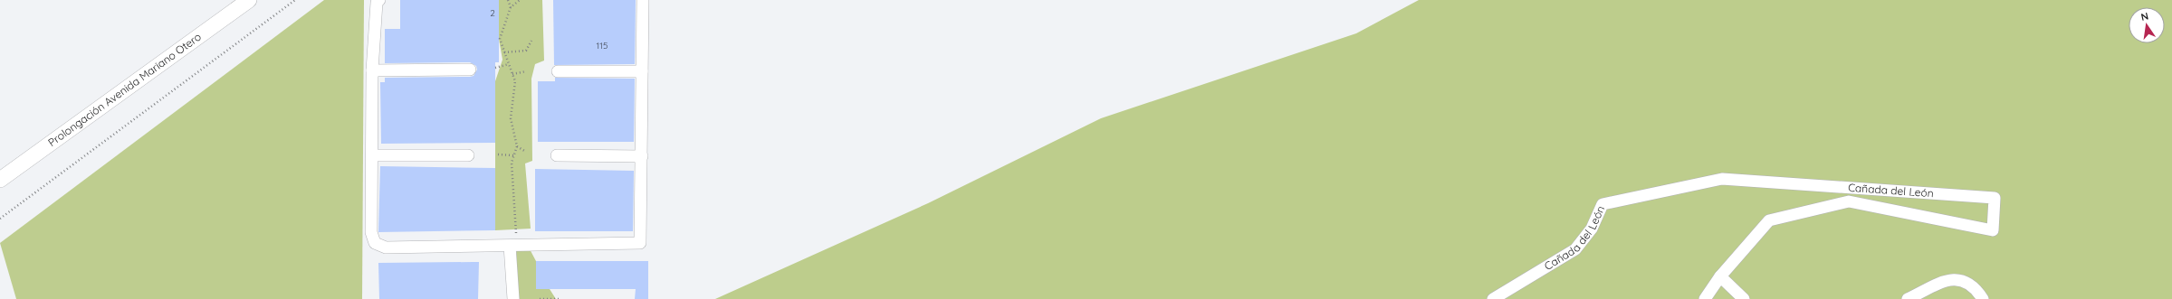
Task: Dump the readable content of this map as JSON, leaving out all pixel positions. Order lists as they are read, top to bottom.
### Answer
{
  "streets": {
    "street": ["Prolongación Avenida Mariano Otero", "Cañada del León"]
  },
  "house_numbers": ["2", "115"],
  "north": "top"
}
